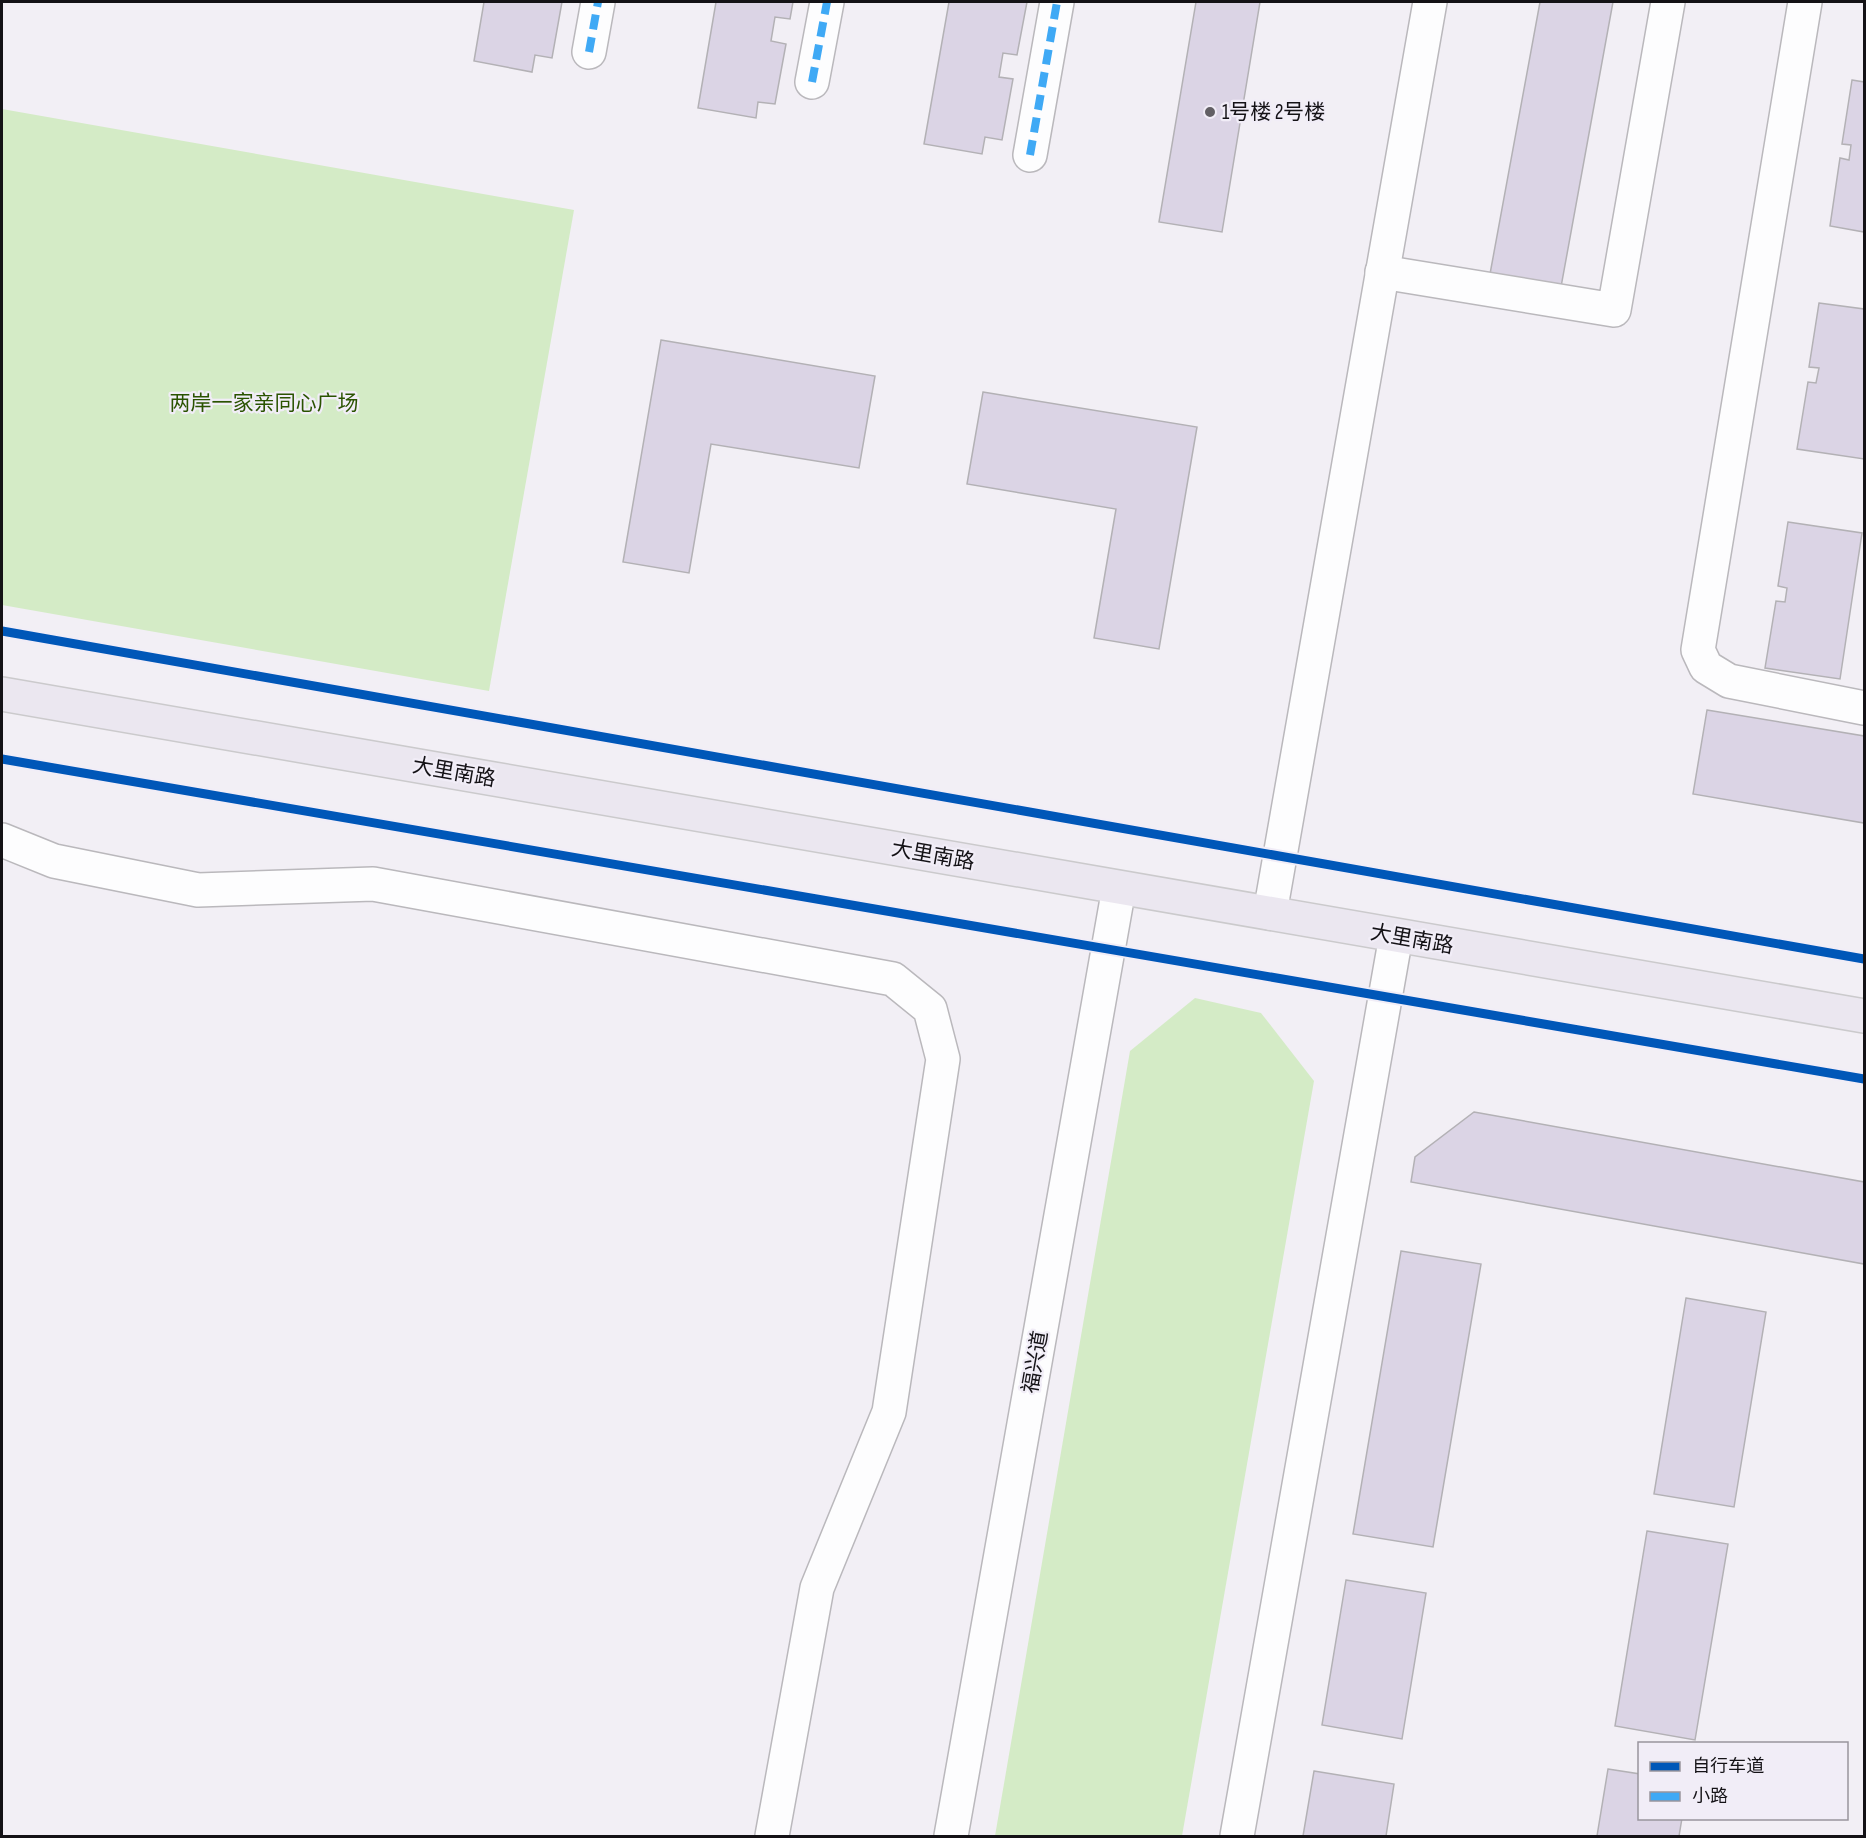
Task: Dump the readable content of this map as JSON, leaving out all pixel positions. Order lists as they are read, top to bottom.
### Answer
{
  "streets": {
    "main road": ["大里南路"],
    "street": ["福兴道"]
  },
  "crossings": [
    ["大里南路", "福兴道"]
  ],
  "parks": ["两岸一家亲同心广场"],
  "places": ["1号楼 2号楼"],
  "legend": ["自行车道", "小路"]
}
